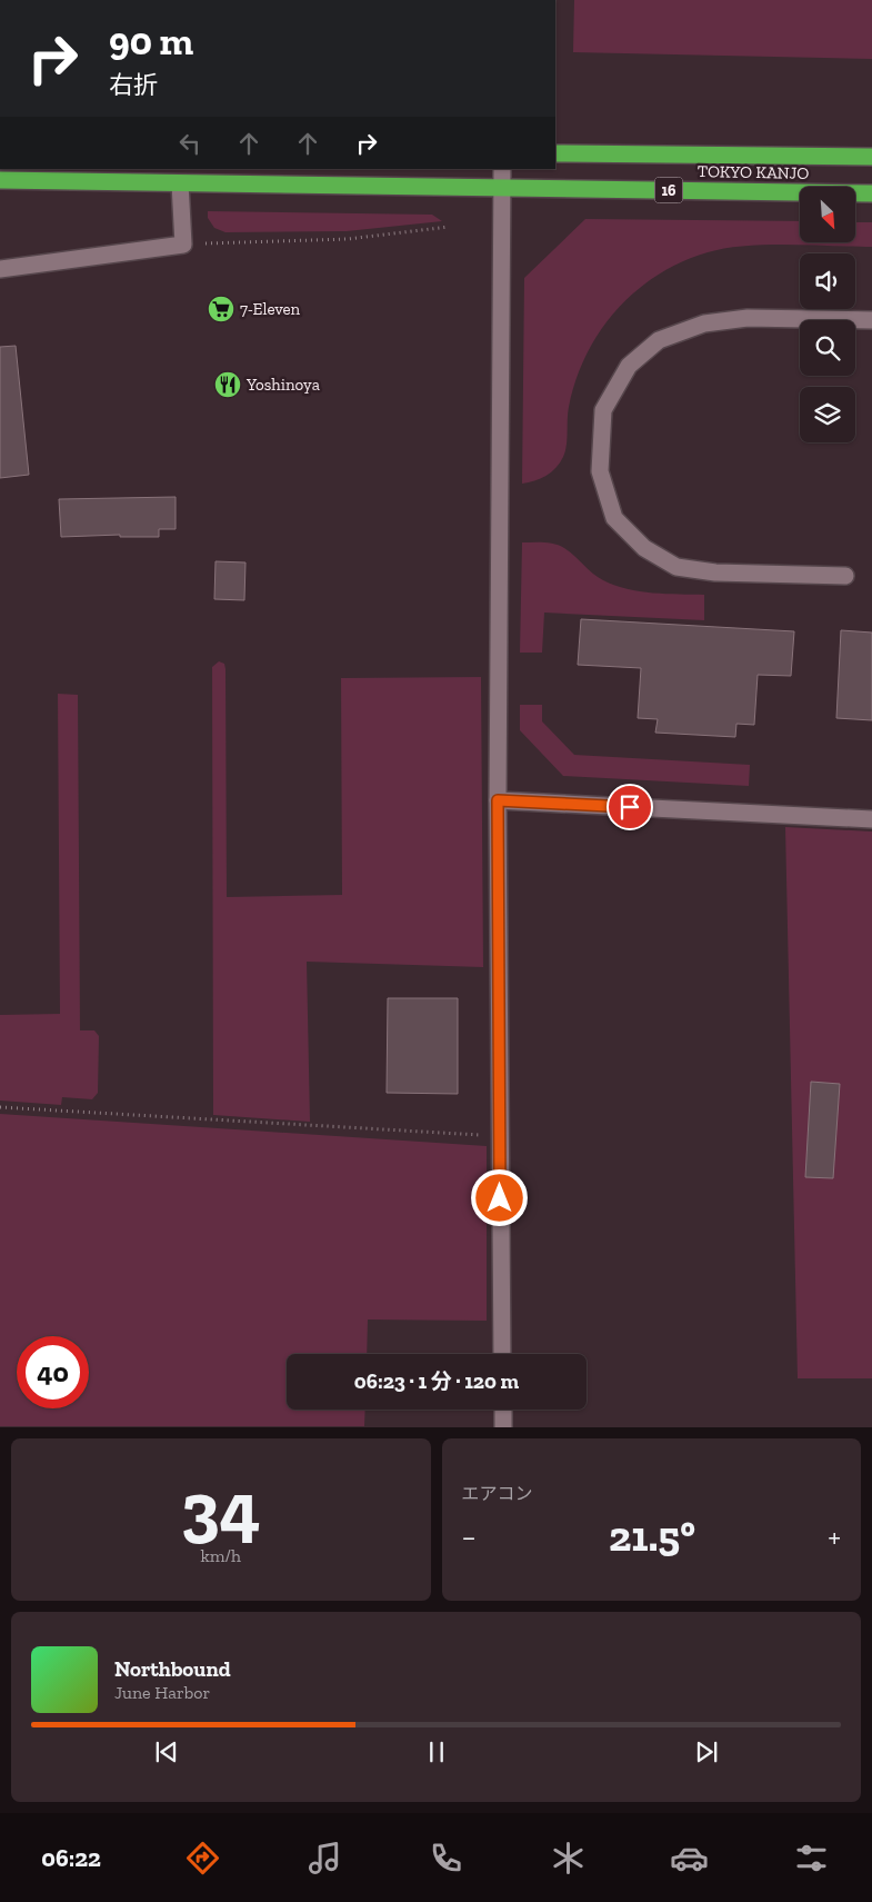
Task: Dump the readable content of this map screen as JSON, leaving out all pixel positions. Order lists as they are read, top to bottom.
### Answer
{
  "streets": {
    "highway": ["TOKYO KANJO", "16"]
  },
  "places": {
    "supermarket": ["7-Eleven"],
    "restaurant": ["Yoshinoya"]
  },
  "north": "bottom right",
  "page": {
    "turn": ["90 m", "右折"],
    "limit": "40",
    "trip": "06:23 · 1 分 · 120 m",
    "tile": [
      ["34", "km/h"],
      "エアコン"
    ],
    "heat": ["−", "21.5°", "+"],
    "song": ["Northbound", "June Harbor"],
    "tabs": "06:22"
  }
}
